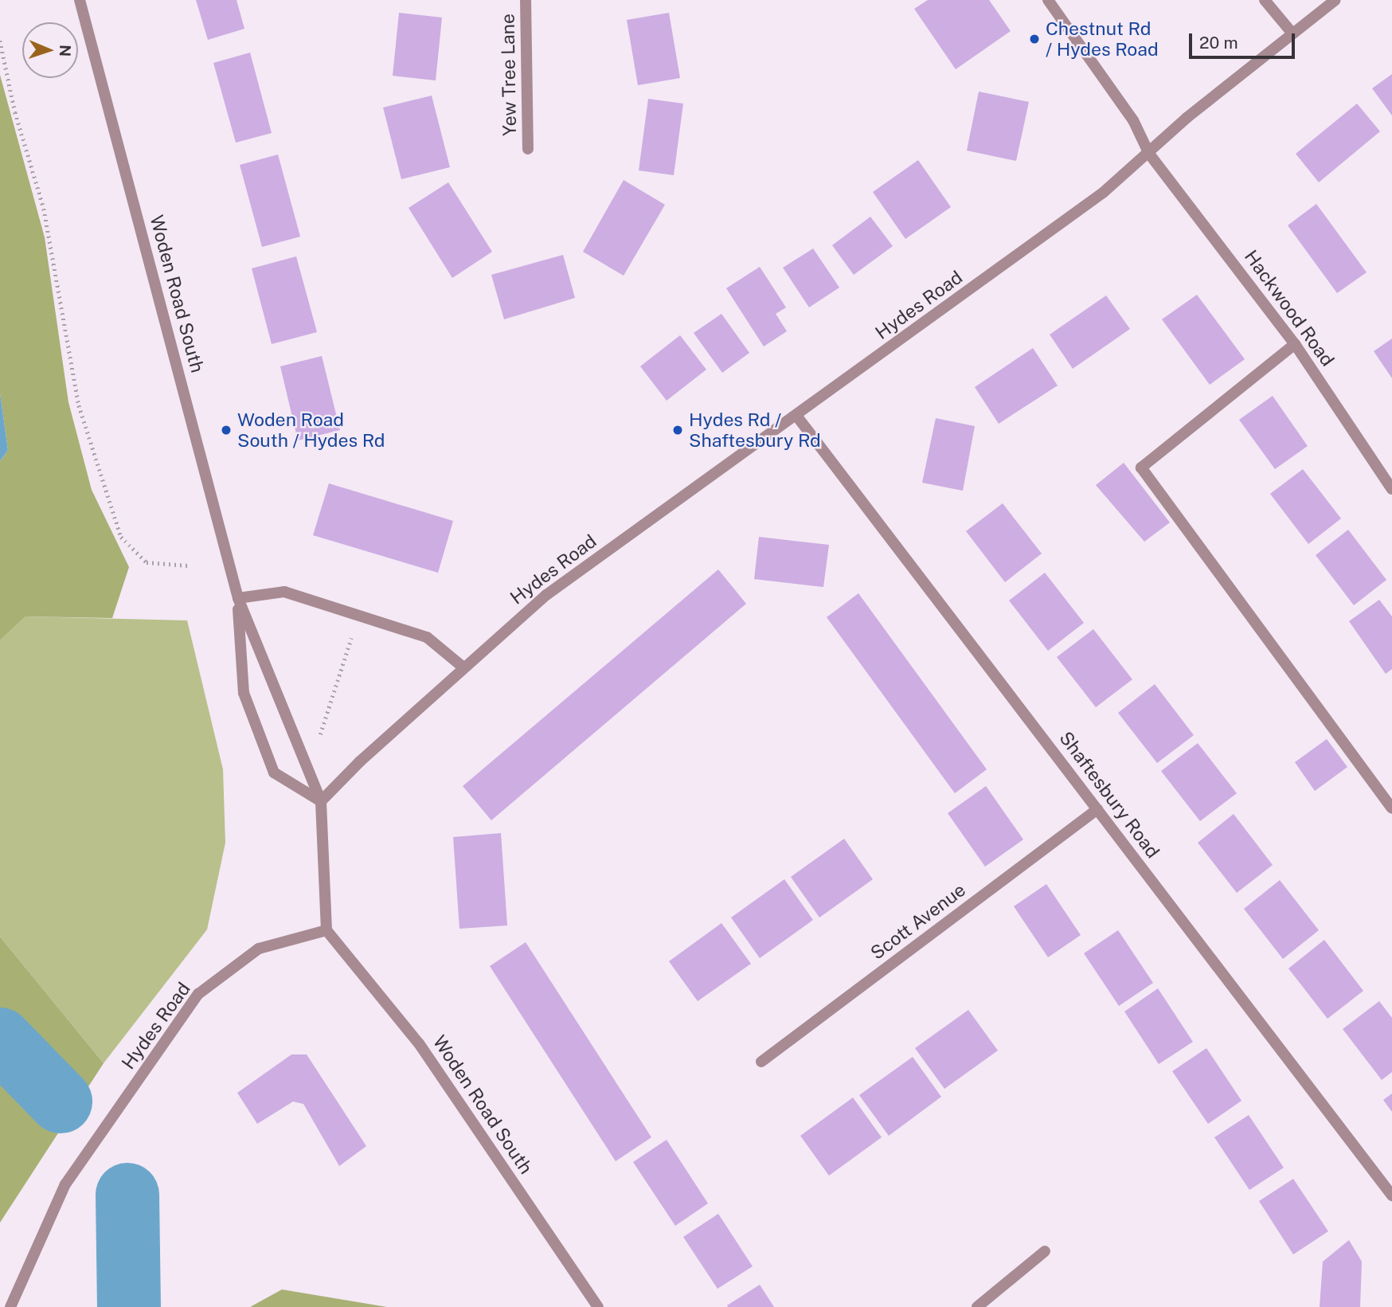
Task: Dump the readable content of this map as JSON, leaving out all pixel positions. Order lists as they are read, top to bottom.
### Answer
{
  "streets": {
    "street": [
      "Yew Tree Lane",
      "Woden Road South",
      "Hydes Road",
      "Hackwood Road",
      "Shaftesbury Road",
      "Scott Avenue"
    ]
  },
  "crossings": [
    ["Woden Road South", "Hydes Road"],
    ["Hydes Road", "Hackwood Road"],
    ["Hydes Road", "Shaftesbury Road"],
    ["Shaftesbury Road", "Scott Avenue"]
  ],
  "places": ["Chestnut Rd / Hydes Road", "Woden Road South / Hydes Rd", "Hydes Rd / Shaftesbury Rd"],
  "scale_bar": "20 m",
  "north": "right"
}
